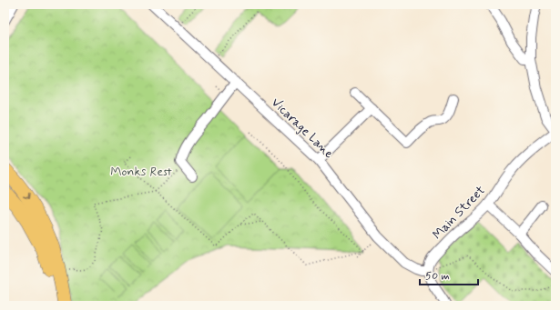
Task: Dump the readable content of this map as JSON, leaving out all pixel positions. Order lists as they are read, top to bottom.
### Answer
{
  "streets": {
    "street": ["Vicarage Lane", "Main Street"]
  },
  "crossings": [
    ["Vicarage Lane", "Main Street"]
  ],
  "parks": ["Monks Rest"],
  "scale_bar": "50 m"
}
